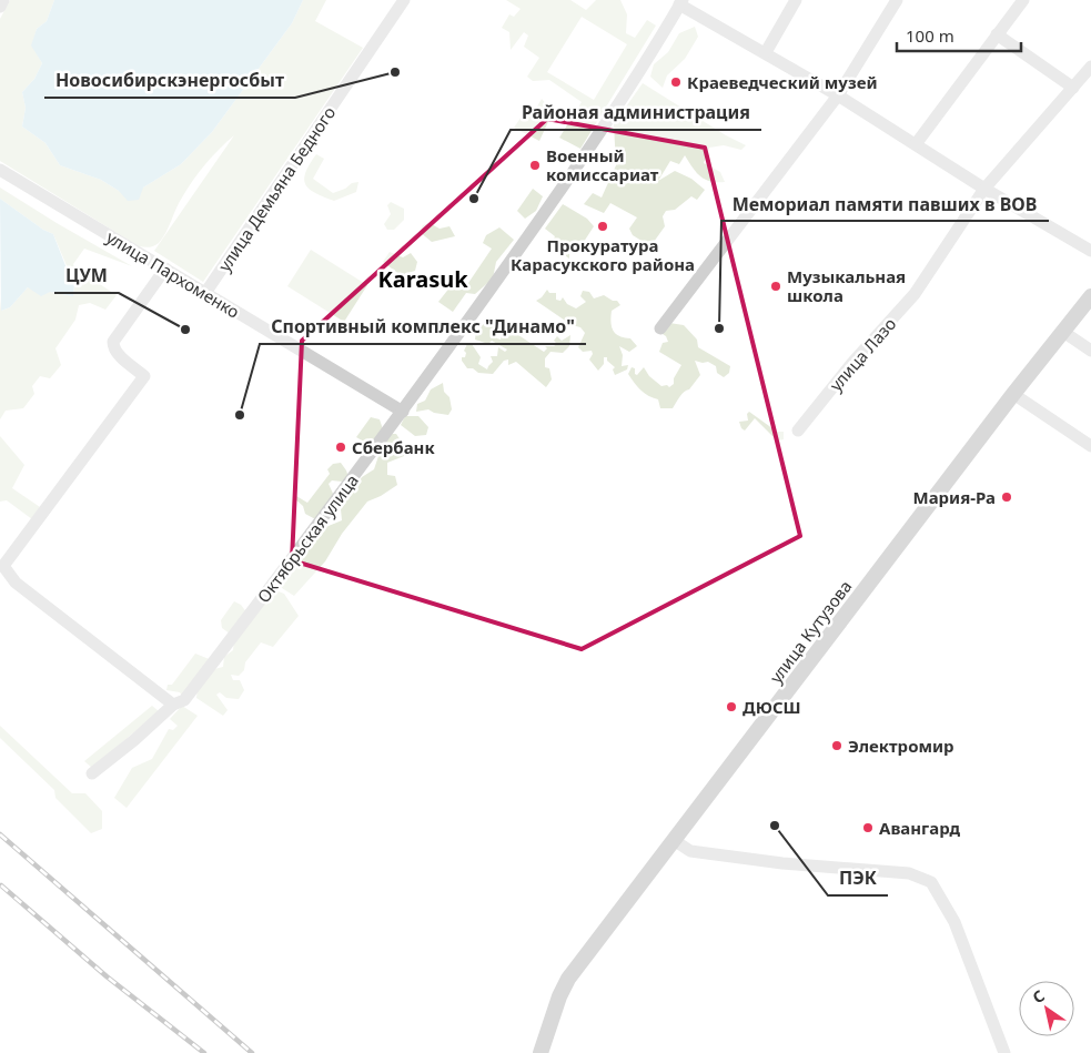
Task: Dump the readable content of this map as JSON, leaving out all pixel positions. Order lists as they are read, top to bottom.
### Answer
{
  "streets": {
    "main road": ["улица Кутузова"],
    "street": [
      "улица Демьяна Бедного",
      "улица Пархоменко",
      "улица Лазо",
      "Октябрьская улица"
    ]
  },
  "crossings": [
    ["улица Демьяна Бедного", "улица Пархоменко"],
    ["улица Пархоменко", "Октябрьская улица"]
  ],
  "districts": ["Karasuk"],
  "places": [
    "Новосибирскэнергосбыт",
    "Краеведческий музей",
    "Военный комиссариат",
    "Районая администрация",
    "Прокуратура Карасукского района",
    "Музыкальная школа",
    "Мемориал памяти павших в ВОВ",
    "ЦУМ",
    "Спортивный комплекс \"Динамо\"",
    "Сбербанк",
    "Мария-Ра",
    "ДЮСШ",
    "Электромир",
    "ПЭК",
    "Авангард"
  ],
  "scale_bar": "100 m",
  "north": "top left"
}
